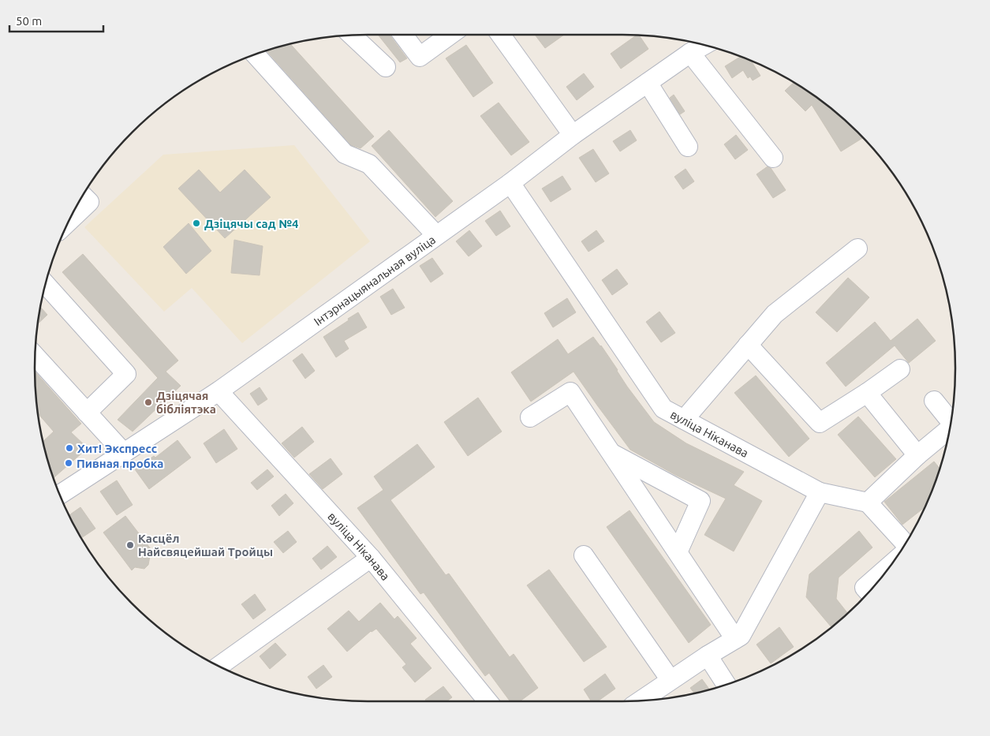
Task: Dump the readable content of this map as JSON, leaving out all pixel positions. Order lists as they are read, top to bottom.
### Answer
{
  "streets": {
    "street": ["Інтэрнацыянальная вуліца", "вуліца Ніканава"]
  },
  "crossings": [
    ["Інтэрнацыянальная вуліца", "вуліца Ніканава"]
  ],
  "places": [
    "Дзіцячы сад №4",
    "Дзіцячая бібліятэка",
    "Хит! Экспресс",
    "Пивная пробка",
    "Касцёл Найсвяцейшай Тройцы"
  ],
  "scale_bar": "50 m"
}
